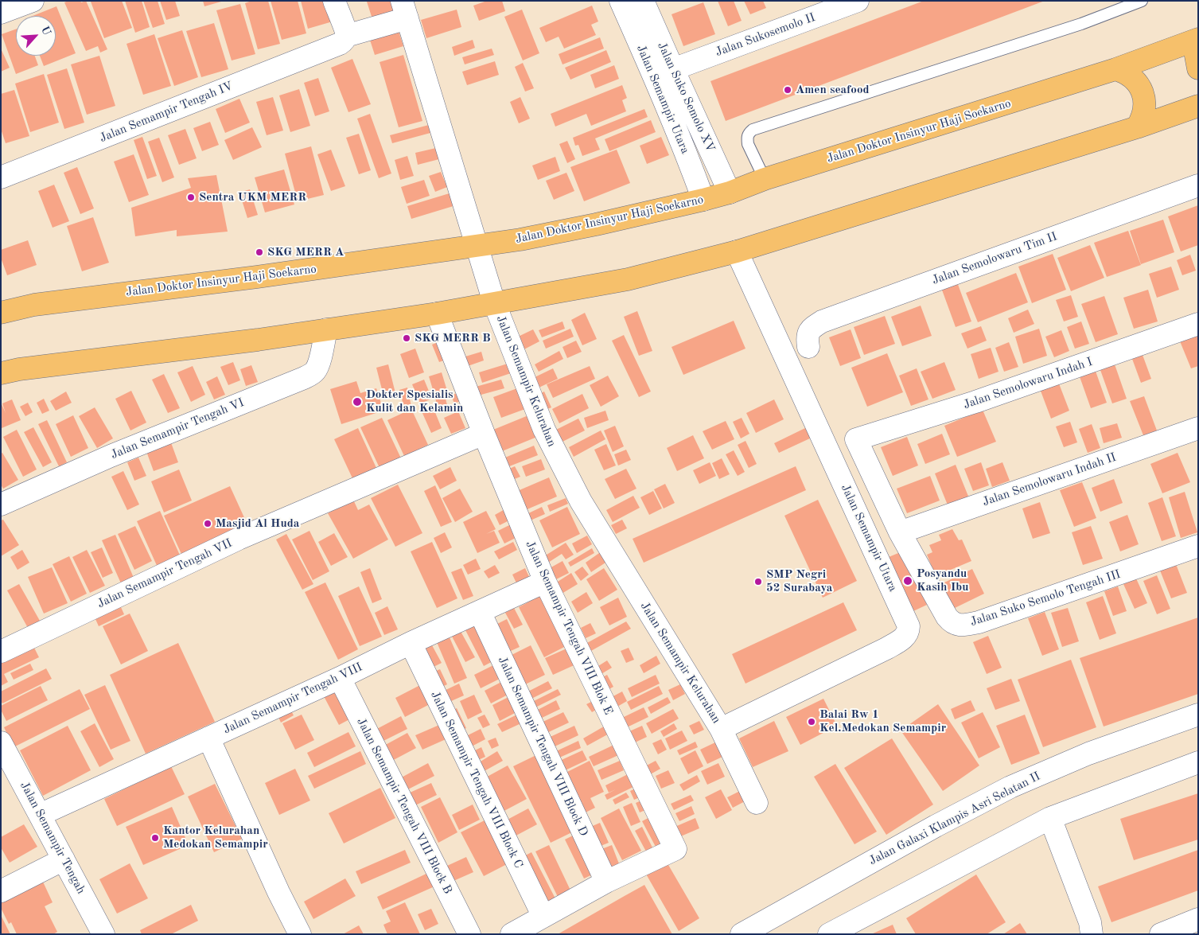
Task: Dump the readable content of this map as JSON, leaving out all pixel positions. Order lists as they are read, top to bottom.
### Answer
{
  "streets": {
    "main road": ["Jalan Doktor Insinyur Haji Soekarno"],
    "street": [
      "Jalan Sukosemolo II",
      "Jalan Suko Semolo XV",
      "Jalan Semampir Utara",
      "Jalan Semampir Tengah IV",
      "Jalan Semolowaru Tim II",
      "Jalan Semampir Kelurahan",
      "Jalan Semolowaru Indah I",
      "Jalan Semampir Tengah VI",
      "Jalan Semolowaru Indah II",
      "Jalan Semampir Tengah VII",
      "Jalan Suko Semolo Tengah III",
      "Jalan Semampir Tengah VIII Blok E",
      "Jalan Semampir Tengah VIII",
      "Jalan Semampir Tengah VIII Block D",
      "Jalan Semampir Tengah VIII Block C",
      "Jalan Semampir Tengah VIII Block B",
      "Jalan Galaxi Klampis Asri Selatan II",
      "Jalan Semampir Tengah"
    ]
  },
  "crossings": [
    ["Jalan Sukosemolo II", "Jalan Suko Semolo XV"],
    ["Jalan Suko Semolo XV", "Jalan Doktor Insinyur Haji Soekarno"],
    ["Jalan Semampir Utara", "Jalan Doktor Insinyur Haji Soekarno"],
    ["Jalan Semampir Utara", "Jalan Semampir Kelurahan"],
    ["Jalan Semampir Tengah IV", "Jalan Semampir Kelurahan"],
    ["Jalan Doktor Insinyur Haji Soekarno", "Jalan Semampir Kelurahan"],
    ["Jalan Semolowaru Indah I", "Jalan Suko Semolo Tengah III"],
    ["Jalan Semolowaru Indah II", "Jalan Suko Semolo Tengah III"],
    ["Jalan Semampir Tengah VII", "Jalan Semampir Tengah VIII Blok E"],
    ["Jalan Semampir Tengah VIII Blok E", "Jalan Semampir Tengah VIII"],
    ["Jalan Semampir Tengah VIII Blok E", "Jalan Semampir Tengah VIII Block D"],
    ["Jalan Semampir Tengah VIII", "Jalan Semampir Tengah VIII Block D"],
    ["Jalan Semampir Tengah VIII", "Jalan Semampir Tengah VIII Block C"],
    ["Jalan Semampir Tengah VIII", "Jalan Semampir Tengah VIII Block B"],
    ["Jalan Semampir Tengah VIII", "Jalan Semampir Tengah"]
  ],
  "places": [
    "Amen seafood",
    "Sentra UKM MERR",
    "SKG MERR A",
    "SKG MERR B",
    "Dokter Spesialis Kulit dan Kelamin",
    "Masjid Al Huda",
    "Posyandu Kasih Ibu",
    "SMP Negri 52 Surabaya",
    "Balai Rw 1 Kel.Medokan Semampir",
    "Kantor Kelurahan Medokan Semampir"
  ],
  "north": "top right"
}
